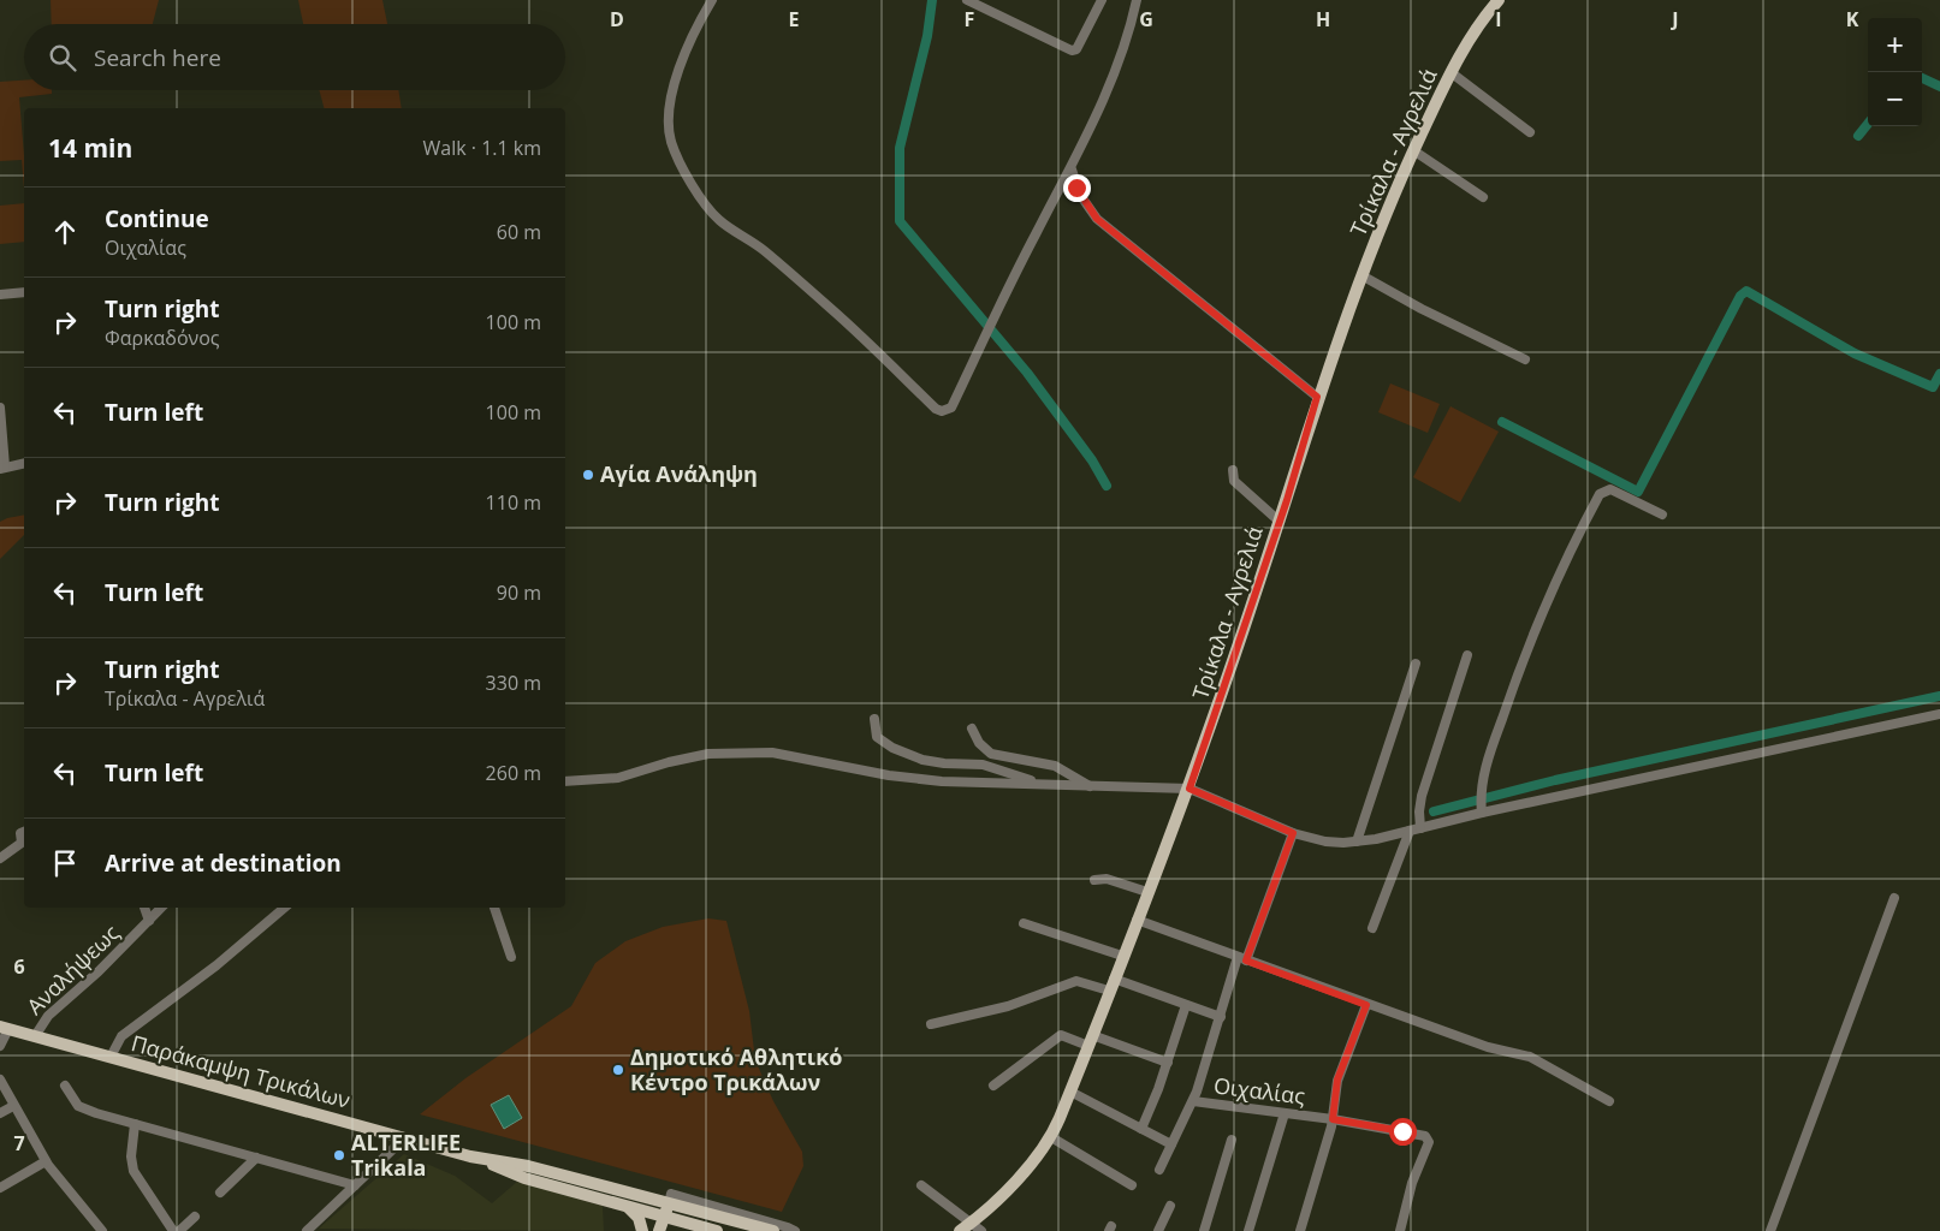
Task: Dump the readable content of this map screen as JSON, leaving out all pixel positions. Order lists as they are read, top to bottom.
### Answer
{
  "streets": {
    "main road": ["Τρίκαλα - Αγρελιά", "Παράκαμψη Τρικάλων"],
    "street": ["Αναλήψεως", "Οιχαλίας"]
  },
  "crossings": [
    ["Αναλήψεως", "Παράκαμψη Τρικάλων"]
  ],
  "places": ["Αγία Ανάληψη", "Δημοτικό Αθλητικό Κέντρο Τρικάλων", "ALTERLIFE Trikala"],
  "page": {
    "map_buttons": ["+", "−"],
    "search": "Search here",
    "heading": ["14 min", "Walk · 1.1 km"],
    "list": [
      ["Continue", "Οιχαλίας", "60 m"],
      ["Turn right", "Φαρκαδόνος", "100 m"],
      ["Turn left", "100 m"],
      ["Turn right", "110 m"],
      ["Turn left", "90 m"],
      ["Turn right", "Τρίκαλα - Αγρελιά", "330 m"],
      ["Turn left", "260 m"],
      "Arrive at destination"
    ]
  },
  "grid": {
    "columns": [
      "D",
      "E",
      "F",
      "G",
      "H",
      "I",
      "J",
      "K"
    ],
    "rows": ["6", "7"]
  }
}
